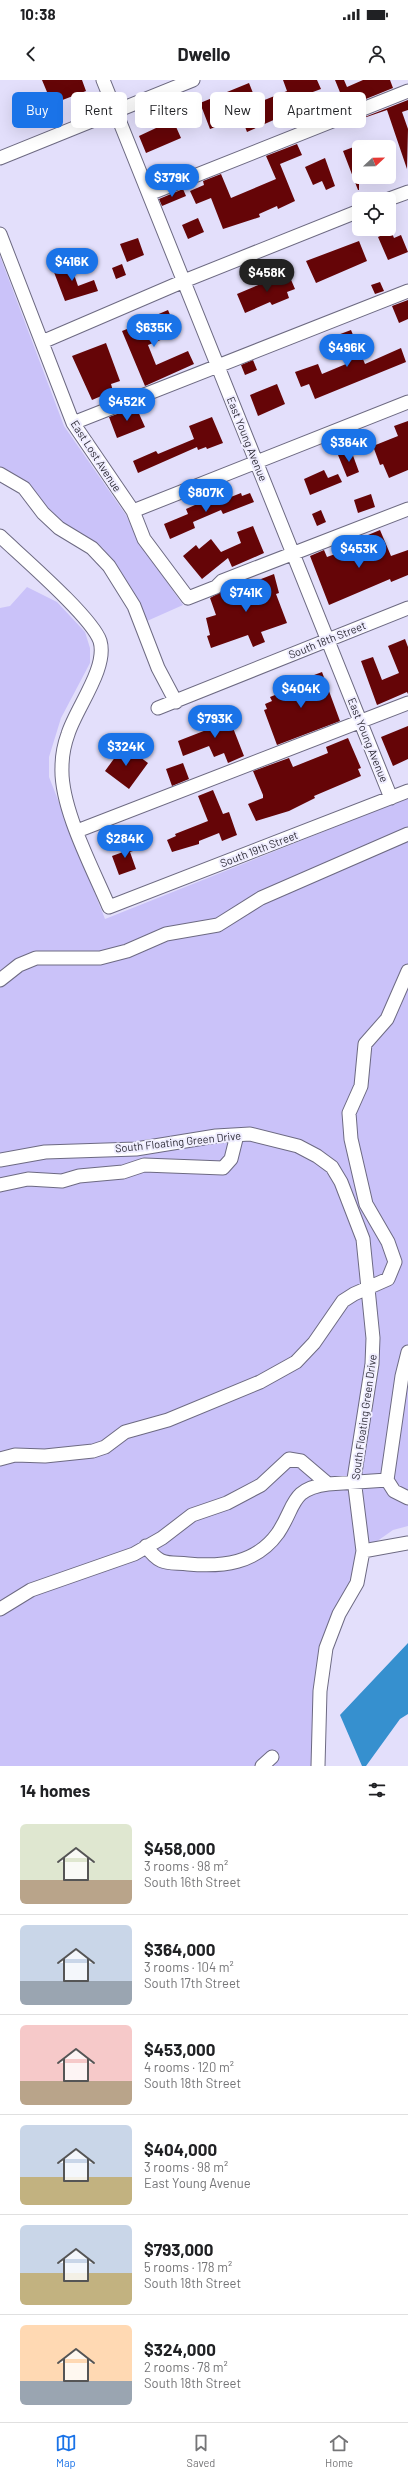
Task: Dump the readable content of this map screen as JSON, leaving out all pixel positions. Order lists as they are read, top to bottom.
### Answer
{
  "streets": {
    "street": [
      "East Young Avenue",
      "East Lost Avenue",
      "South 18th Street",
      "South 19th Street",
      "South Floating Green Drive"
    ]
  },
  "crossings": [
    ["East Young Avenue", "East Lost Avenue"],
    ["East Young Avenue", "South 18th Street"],
    ["East Young Avenue", "South 19th Street"]
  ],
  "north": "right",
  "page": {
    "status": "10:38",
    "header": "Dwello",
    "chip": [
      "Buy",
      "Rent",
      "Filters",
      "New",
      "Apartment"
    ],
    "price": [
      "$379K",
      "$416K",
      "$458K",
      "$635K",
      "$496K",
      "$452K",
      "$364K",
      "$807K",
      "$453K",
      "$741K",
      "$404K",
      "$793K",
      "$324K",
      "$284K"
    ],
    "heading": "14 homes",
    "list": [
      {
        "name": "$458,000",
        "note": "3 rooms · 98 m² · South 16th Street"
      },
      {
        "name": "$364,000",
        "note": "3 rooms · 104 m² · South 17th Street"
      },
      {
        "name": "$453,000",
        "note": "4 rooms · 120 m² · South 18th Street"
      },
      {
        "name": "$404,000",
        "note": "3 rooms · 98 m² · East Young Avenue"
      },
      {
        "name": "$793,000",
        "note": "5 rooms · 178 m² · South 18th Street"
      },
      {
        "name": "$324,000",
        "note": "2 rooms · 78 m² · South 18th Street"
      }
    ],
    "tabs": ["Map", "Saved", "Home"]
  }
}
